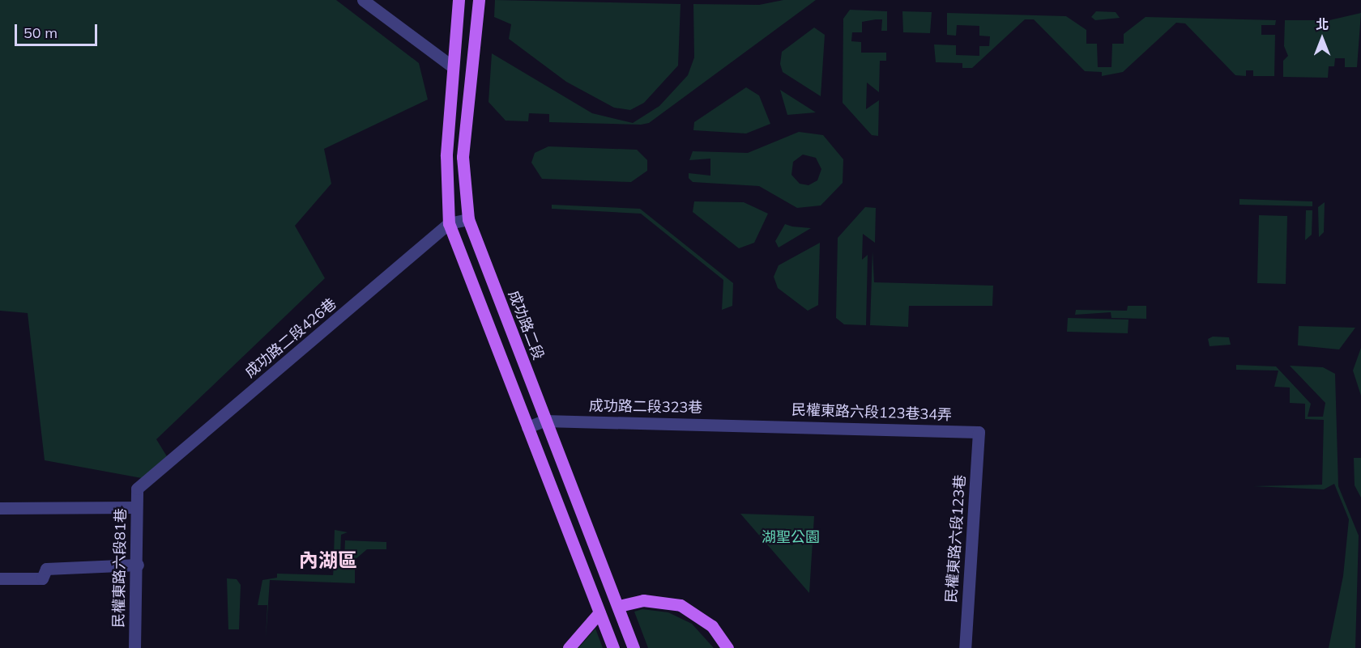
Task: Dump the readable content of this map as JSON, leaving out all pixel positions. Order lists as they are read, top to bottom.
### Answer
{
  "streets": {
    "main road": ["成功路二段"],
    "street": [
      "成功路二段426巷",
      "成功路二段323巷",
      "民權東路六段123巷34弄",
      "民權東路六段123巷",
      "民權東路六段81巷"
    ]
  },
  "crossings": [
    ["成功路二段", "成功路二段426巷"],
    ["成功路二段", "成功路二段323巷"],
    ["成功路二段426巷", "民權東路六段81巷"],
    ["成功路二段323巷", "民權東路六段123巷34弄"],
    ["民權東路六段123巷34弄", "民權東路六段123巷"]
  ],
  "districts": ["內湖區"],
  "parks": ["湖聖公園"],
  "scale_bar": "50 m",
  "north": "top"
}
